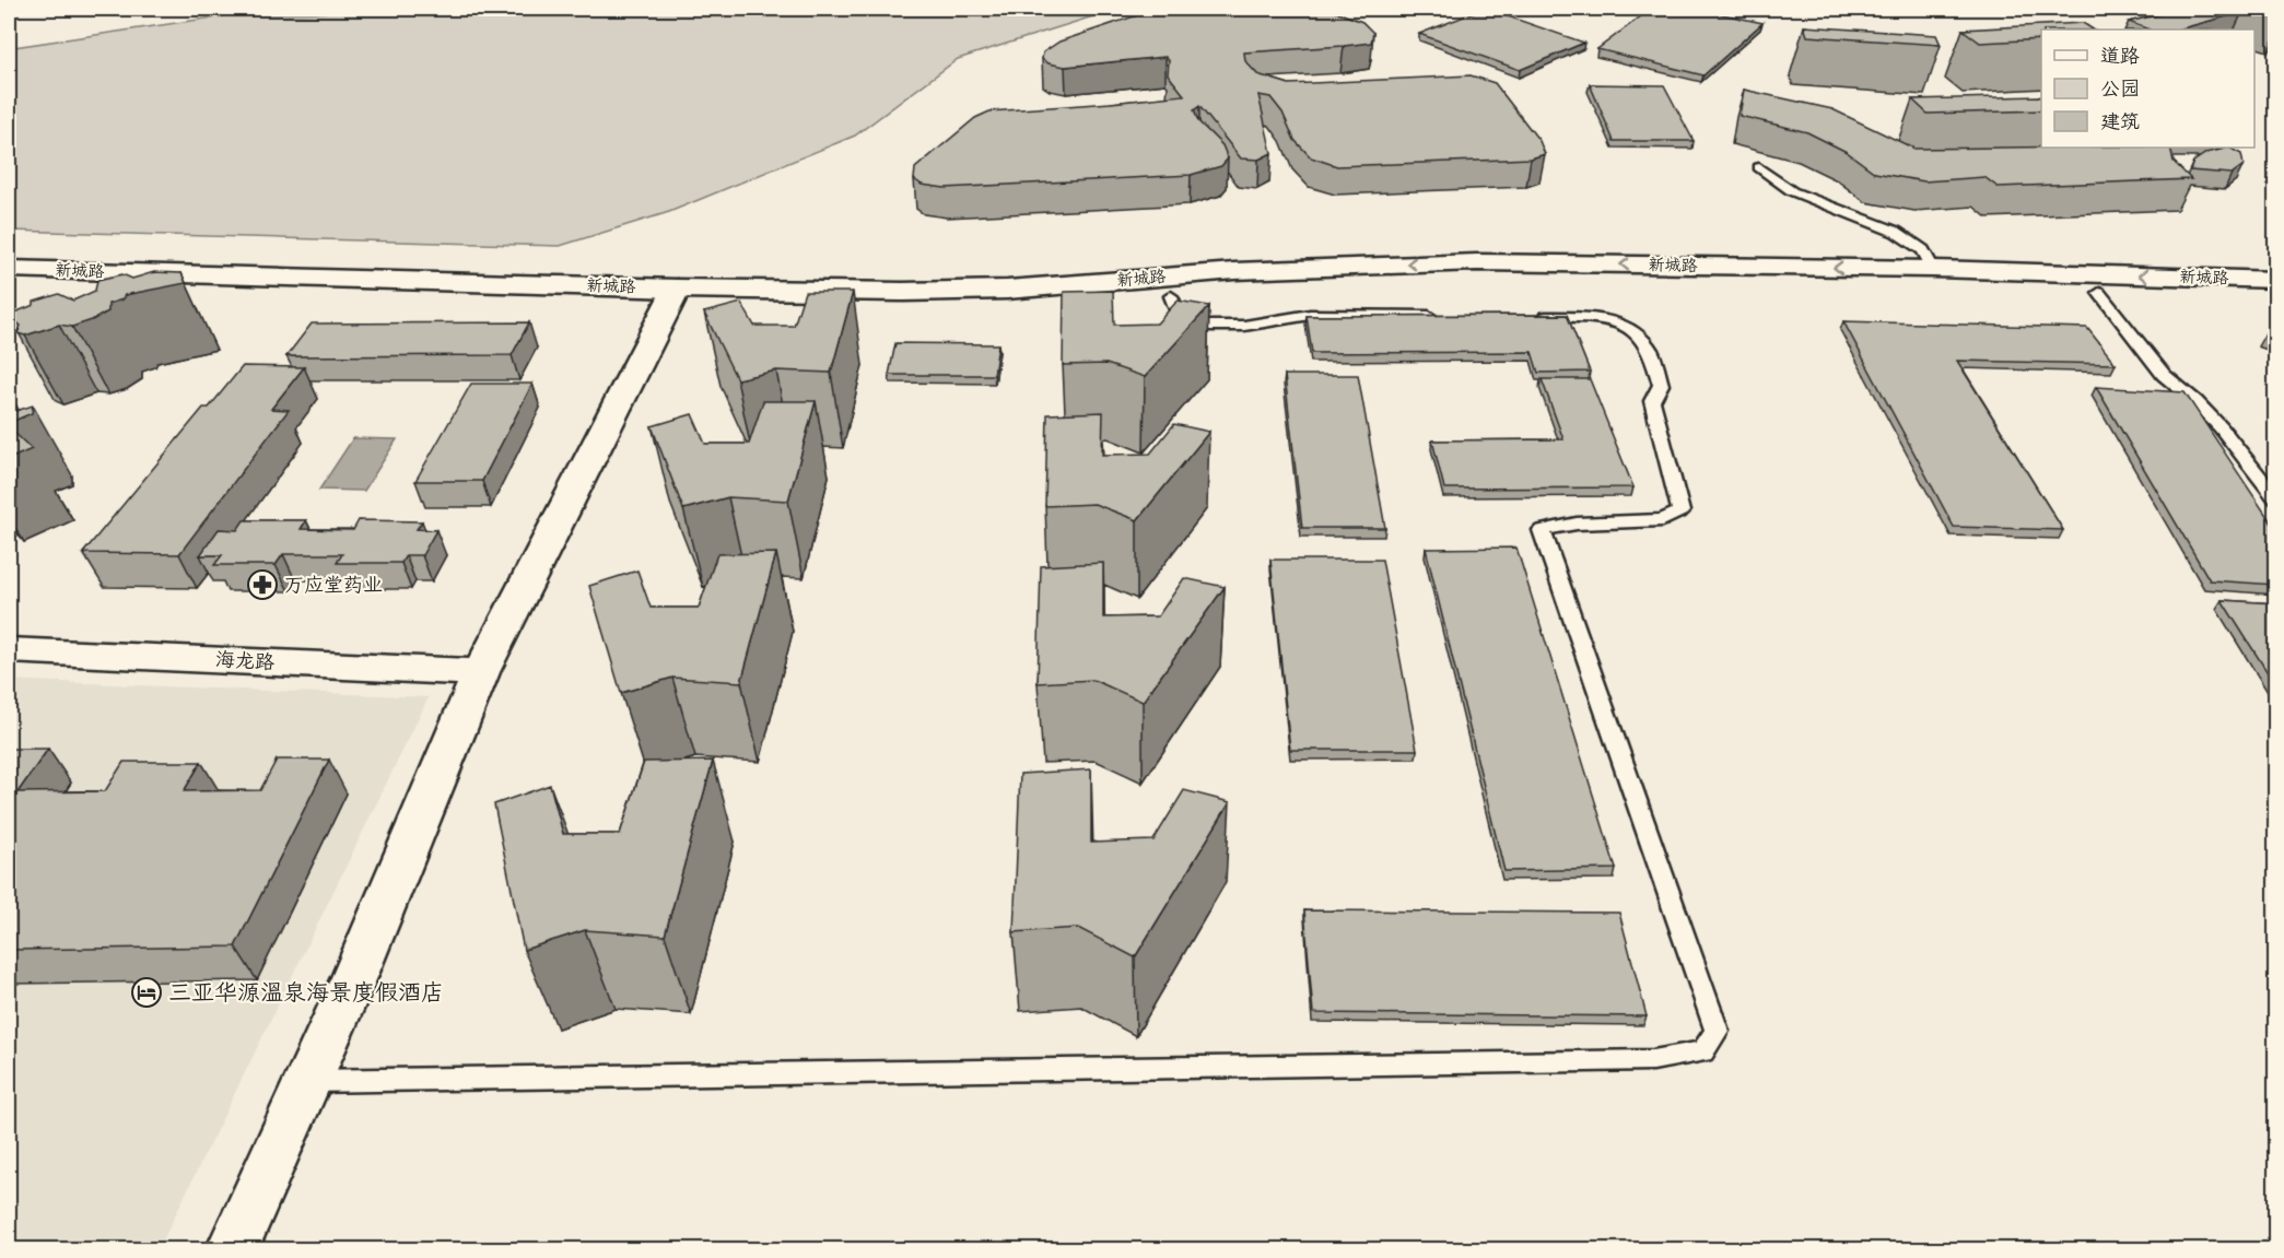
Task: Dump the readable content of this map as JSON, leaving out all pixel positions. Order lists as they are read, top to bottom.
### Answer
{
  "streets": {
    "main road": ["新城路", "海龙路"]
  },
  "places": {
    "pharmacy": ["万应堂药业"],
    "hotel": ["三亚华源温泉海景度假酒店"]
  },
  "legend": ["道路", "公园", "建筑"]
}
